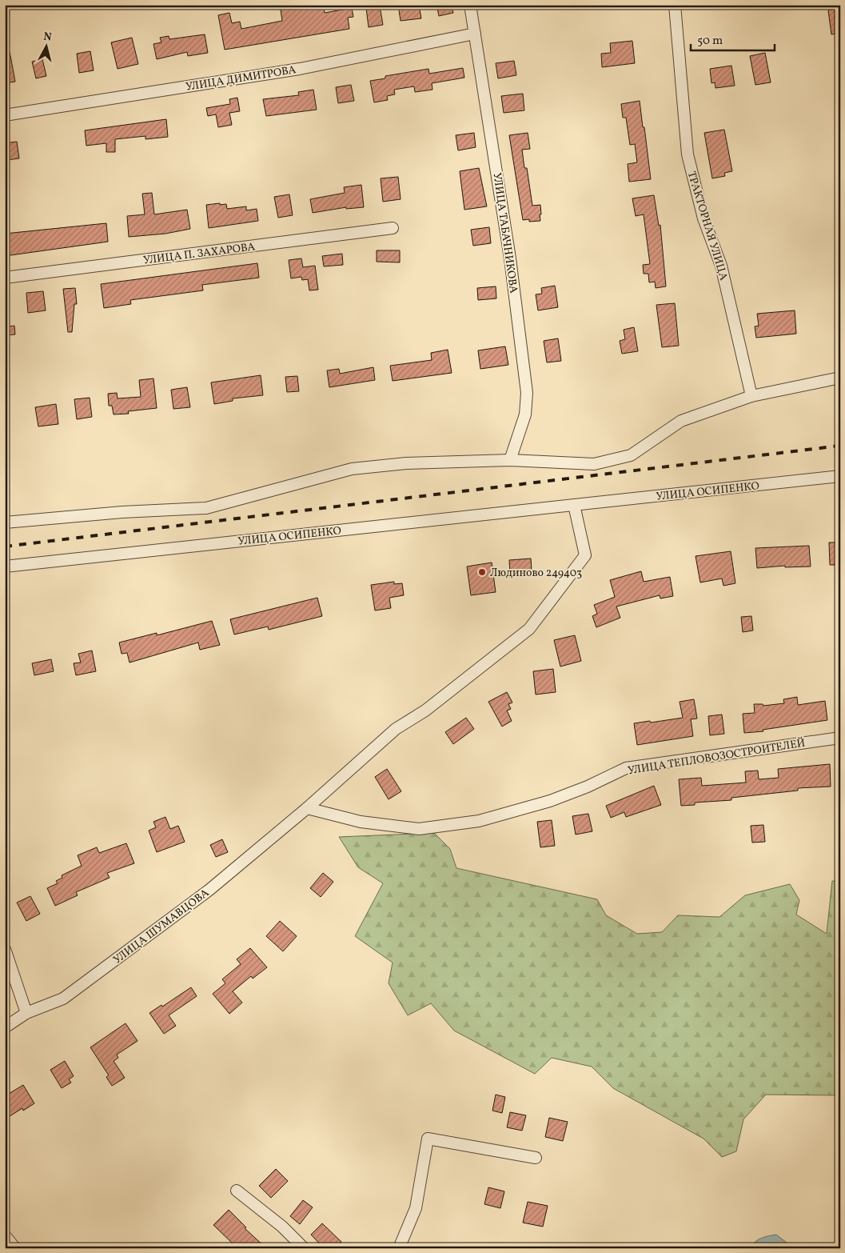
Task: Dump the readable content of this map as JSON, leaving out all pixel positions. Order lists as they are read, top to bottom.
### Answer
{
  "streets": {
    "street": [
      "УЛИЦА ДИМИТРОВА",
      "ТРАКТОРНАЯ УЛИЦА",
      "УЛИЦА ТАБАЧНИКОВА",
      "УЛИЦА П. ЗАХАРОВА",
      "УЛИЦА ОСИПЕНКО",
      "УЛИЦА ТЕПЛОВОЗОСТРОИТЕЛЕЙ",
      "УЛИЦА ШУМАВЦОВА"
    ]
  },
  "crossings": [
    ["УЛИЦА ДИМИТРОВА", "УЛИЦА ТАБАЧНИКОВА"],
    ["УЛИЦА ТЕПЛОВОЗОСТРОИТЕЛЕЙ", "УЛИЦА ШУМАВЦОВА"]
  ],
  "places": ["Людиново 249403"],
  "scale_bar": "50 m",
  "north": "top"
}
